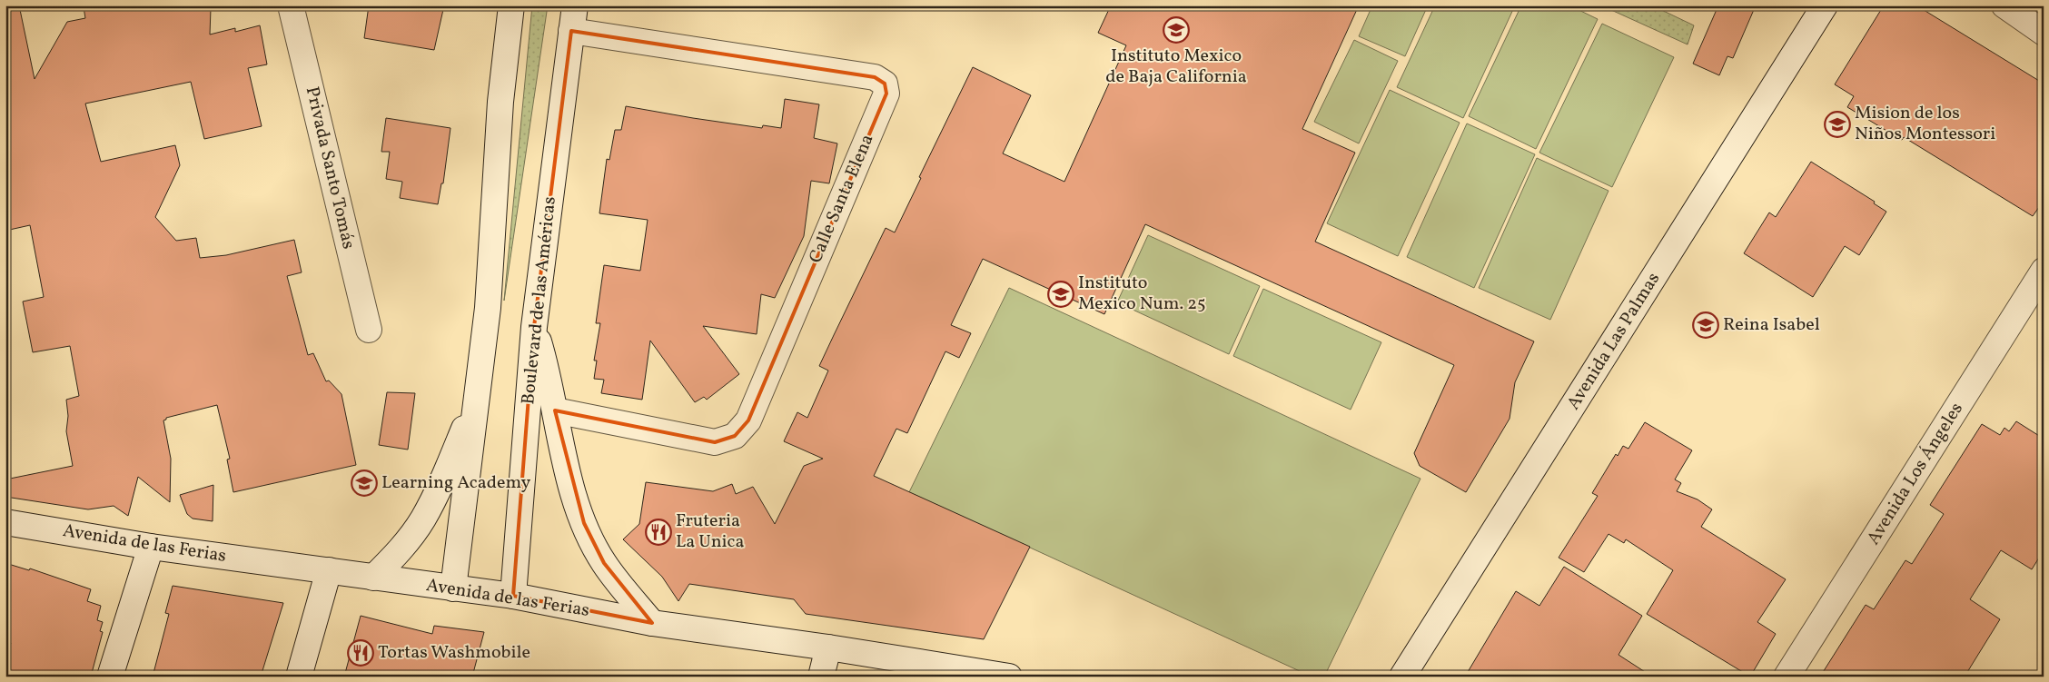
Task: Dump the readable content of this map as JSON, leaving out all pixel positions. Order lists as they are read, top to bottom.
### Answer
{
  "streets": {
    "main road": [
      "Privada Santo Tomás",
      "Calle Santa Elena",
      "Boulevard de las Américas",
      "Avenida Las Palmas",
      "Avenida Los Ángeles",
      "Avenida de las Ferias"
    ]
  },
  "crossings": [
    ["Calle Santa Elena", "Boulevard de las Américas"],
    ["Boulevard de las Américas", "Avenida de las Ferias"]
  ],
  "places": {
    "school or university": [
      "Instituto Mexico de Baja California",
      "Mision de los Niños Montessori",
      "Instituto Mexico Num. 25",
      "Reina Isabel",
      "Learning Academy"
    ],
    "restaurant": ["Fruteria La Unica", "Tortas Washmobile"]
  }
}
